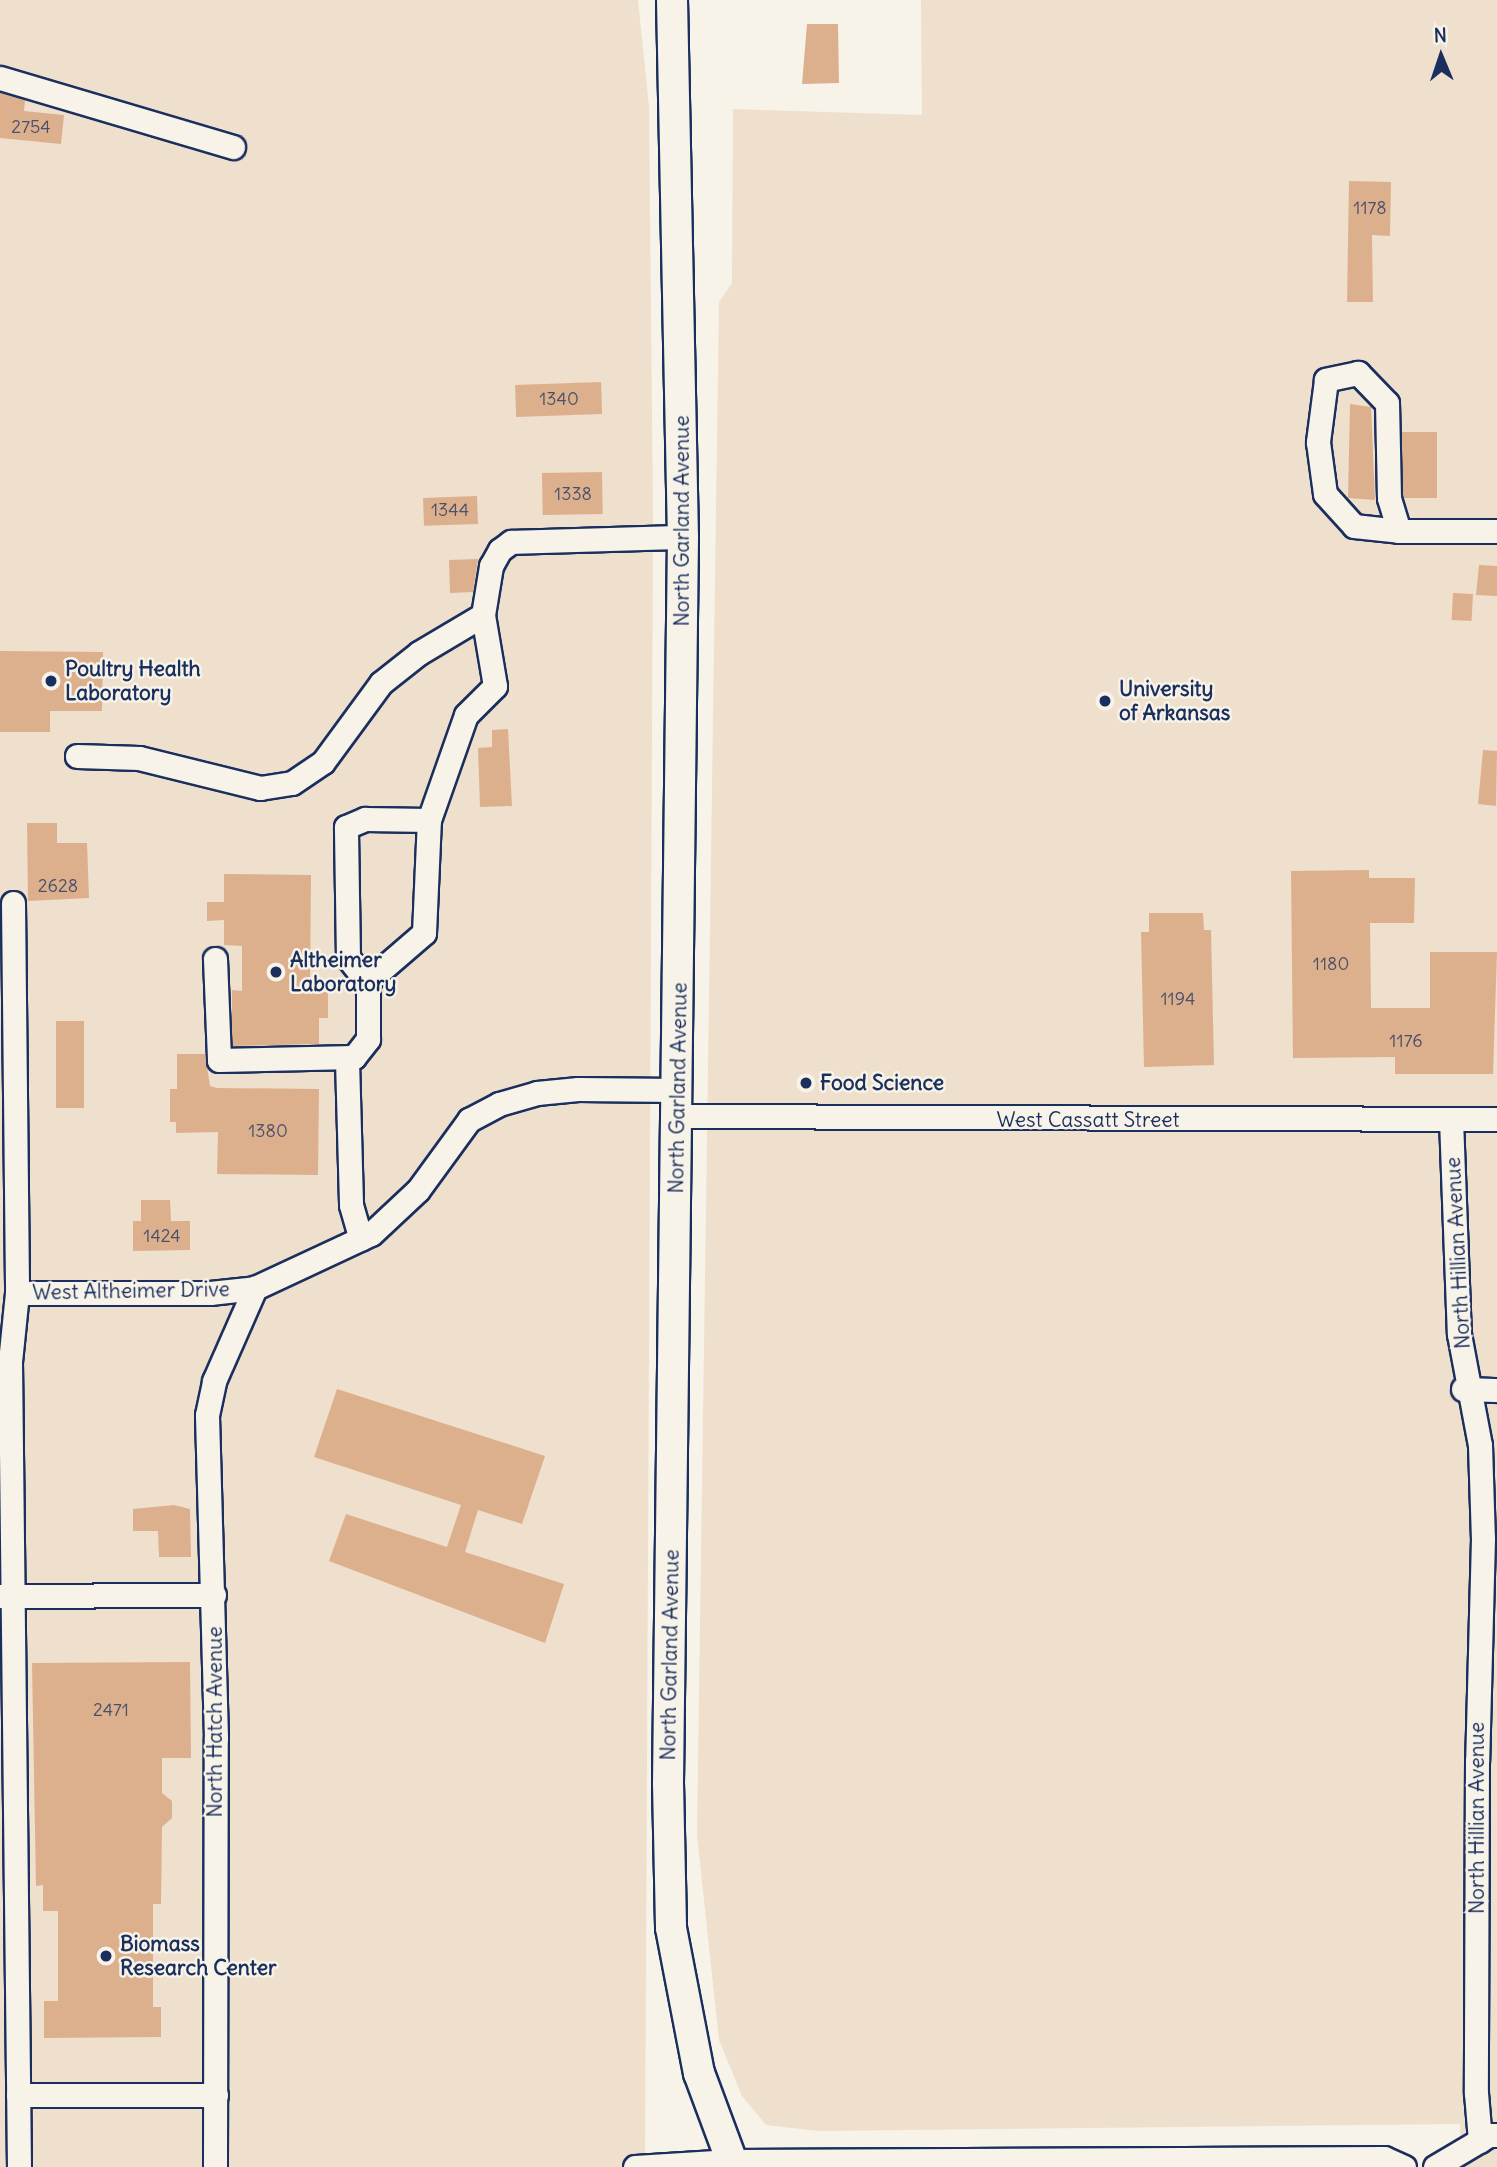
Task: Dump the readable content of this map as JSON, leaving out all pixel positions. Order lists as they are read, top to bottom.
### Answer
{
  "streets": {
    "main road": ["North Garland Avenue"],
    "street": [
      "West Cassatt Street",
      "North Hillian Avenue",
      "West Altheimer Drive",
      "North Hatch Avenue"
    ]
  },
  "crossings": [
    ["North Garland Avenue", "West Cassatt Street"],
    ["North Garland Avenue", "West Altheimer Drive"],
    ["West Cassatt Street", "North Hillian Avenue"],
    ["West Cassatt Street", "West Altheimer Drive"],
    ["West Altheimer Drive", "North Hatch Avenue"]
  ],
  "places": [
    "Poultry Health Laboratory",
    "University of Arkansas",
    "Altheimer Laboratory",
    "Food Science",
    "Biomass Research Center"
  ],
  "house_numbers": [
    "2754",
    "1178",
    "1340",
    "1338",
    "1344",
    "2628",
    "1180",
    "1194",
    "1176",
    "1380",
    "1424",
    "2471"
  ],
  "north": "top"
}
